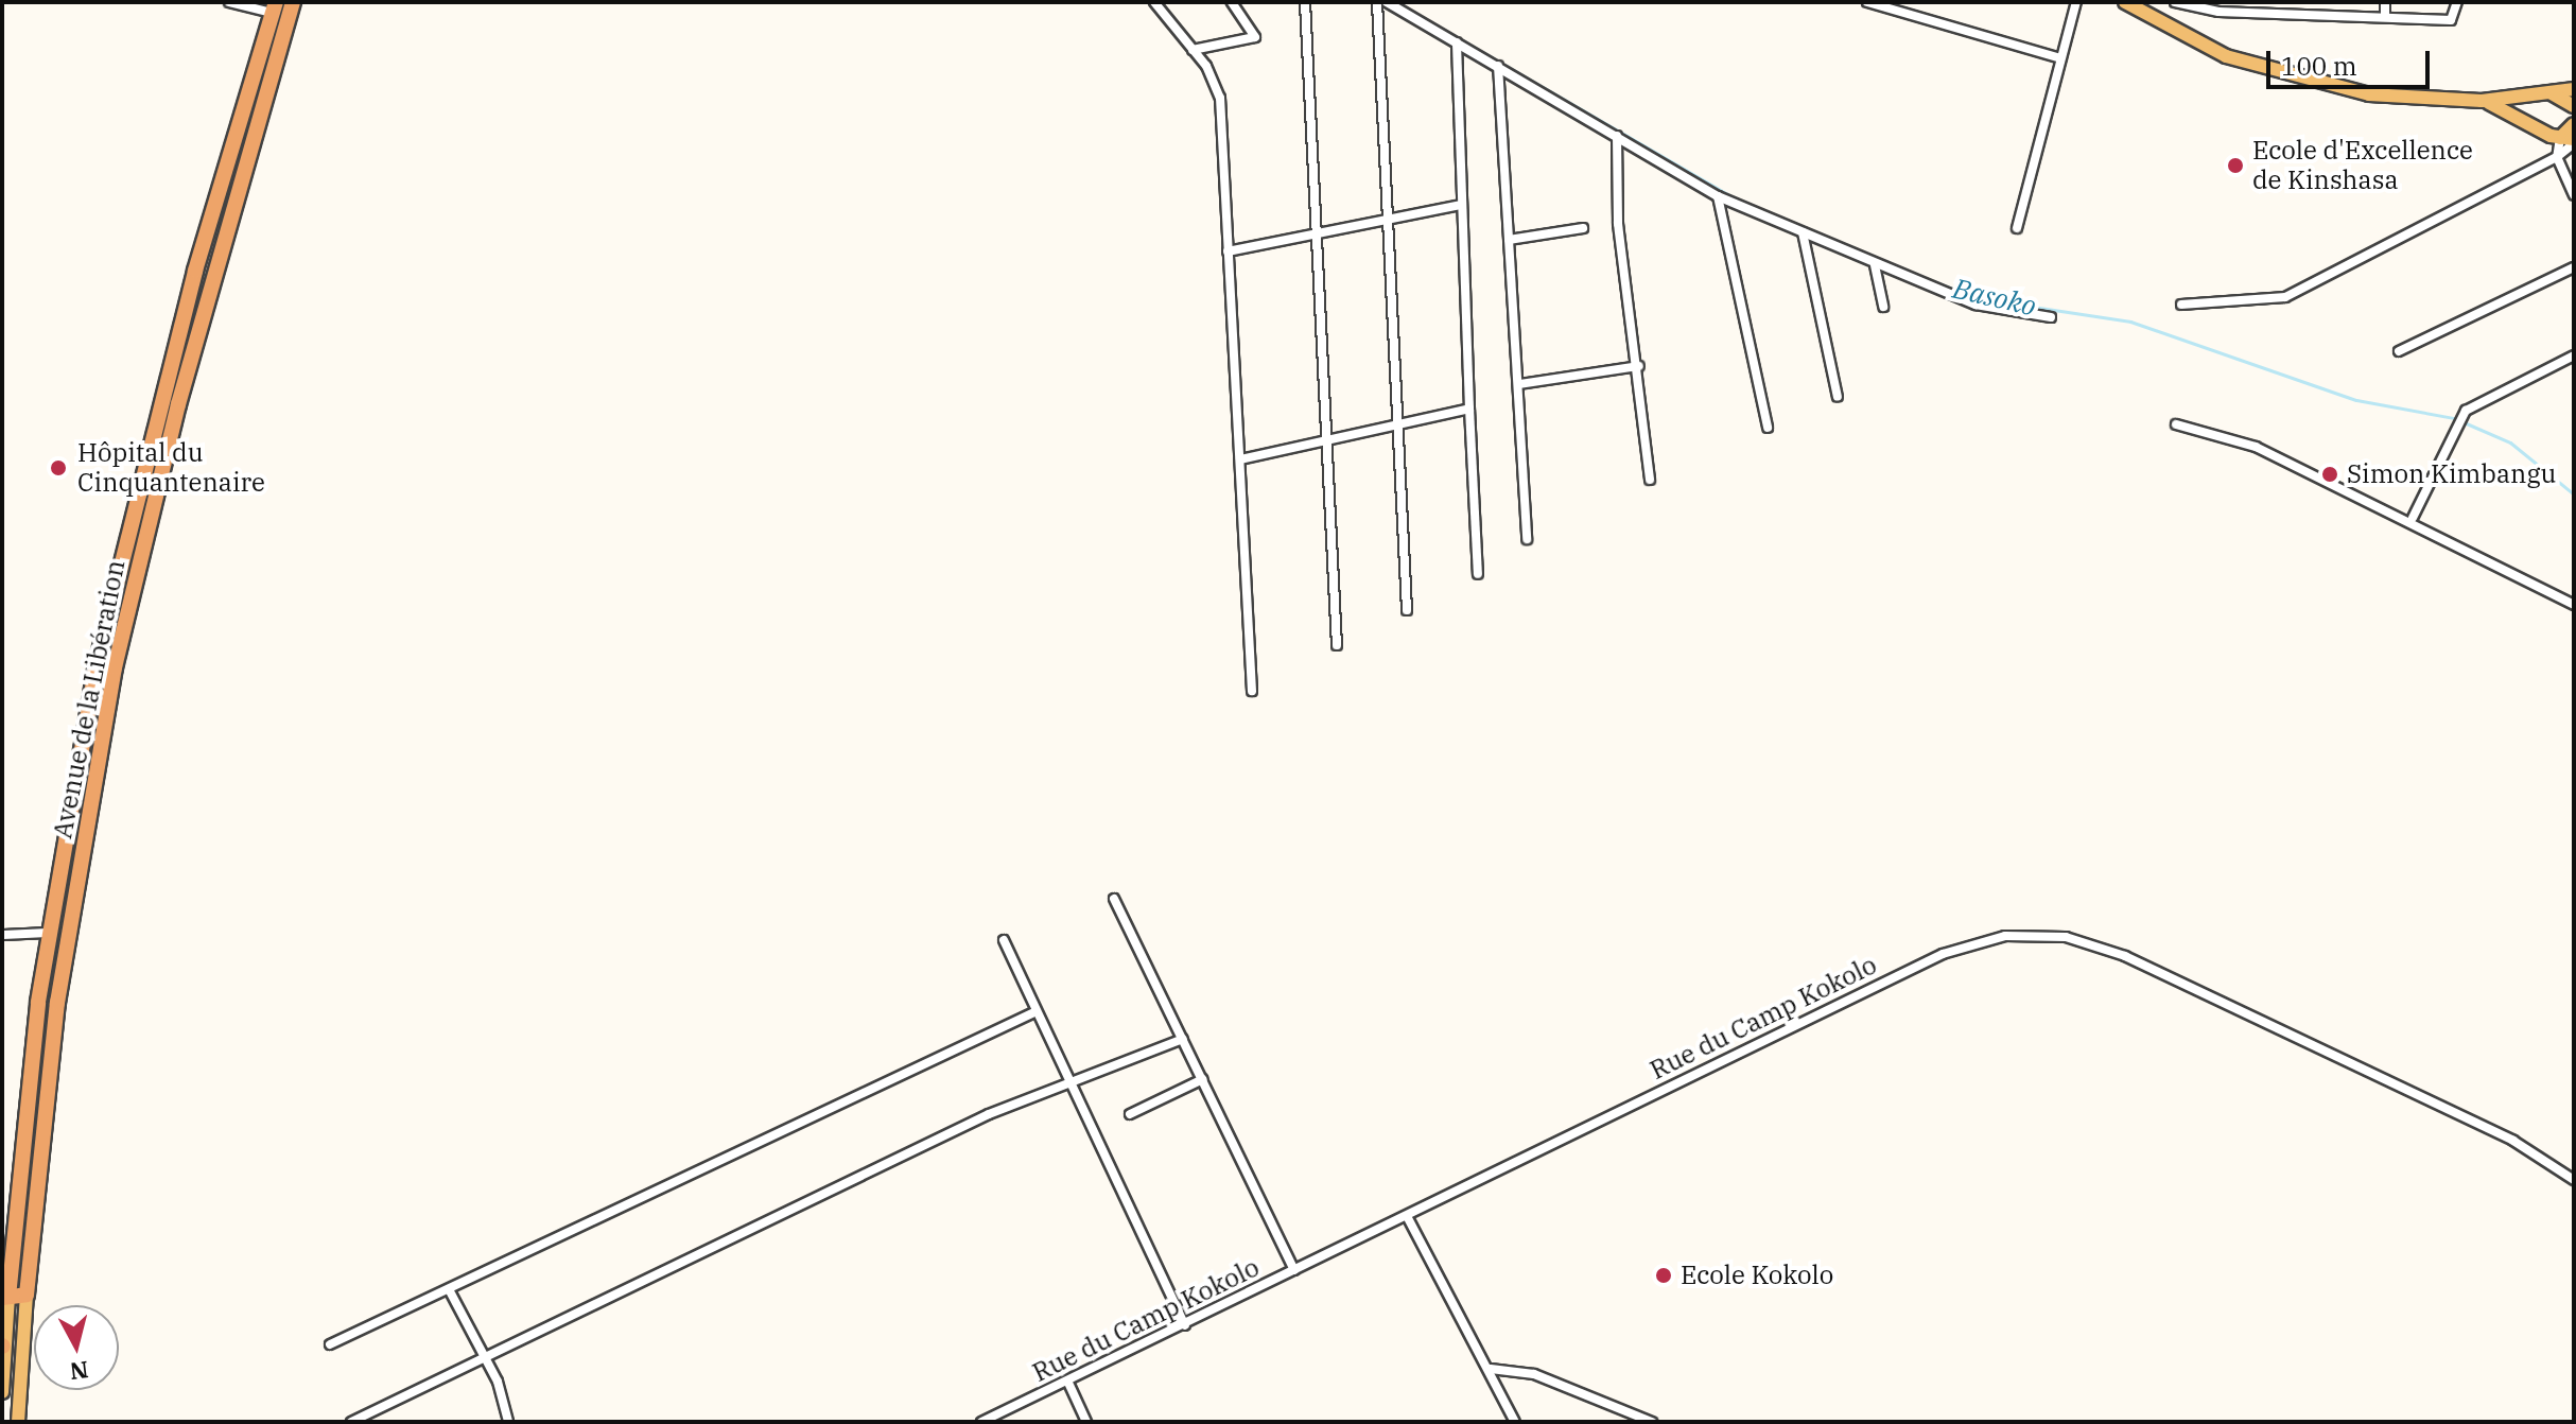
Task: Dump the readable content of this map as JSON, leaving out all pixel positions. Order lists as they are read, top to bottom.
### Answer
{
  "streets": {
    "highway": ["Avenue de la Libération"],
    "street": ["Rue du Camp Kokolo"]
  },
  "water": ["Basoko"],
  "places": [
    "Ecole d'Excellence de Kinshasa",
    "Hôpital du Cinquantenaire",
    "Simon Kimbangu",
    "Ecole Kokolo"
  ],
  "scale_bar": "100 m",
  "north": "bottom"
}
